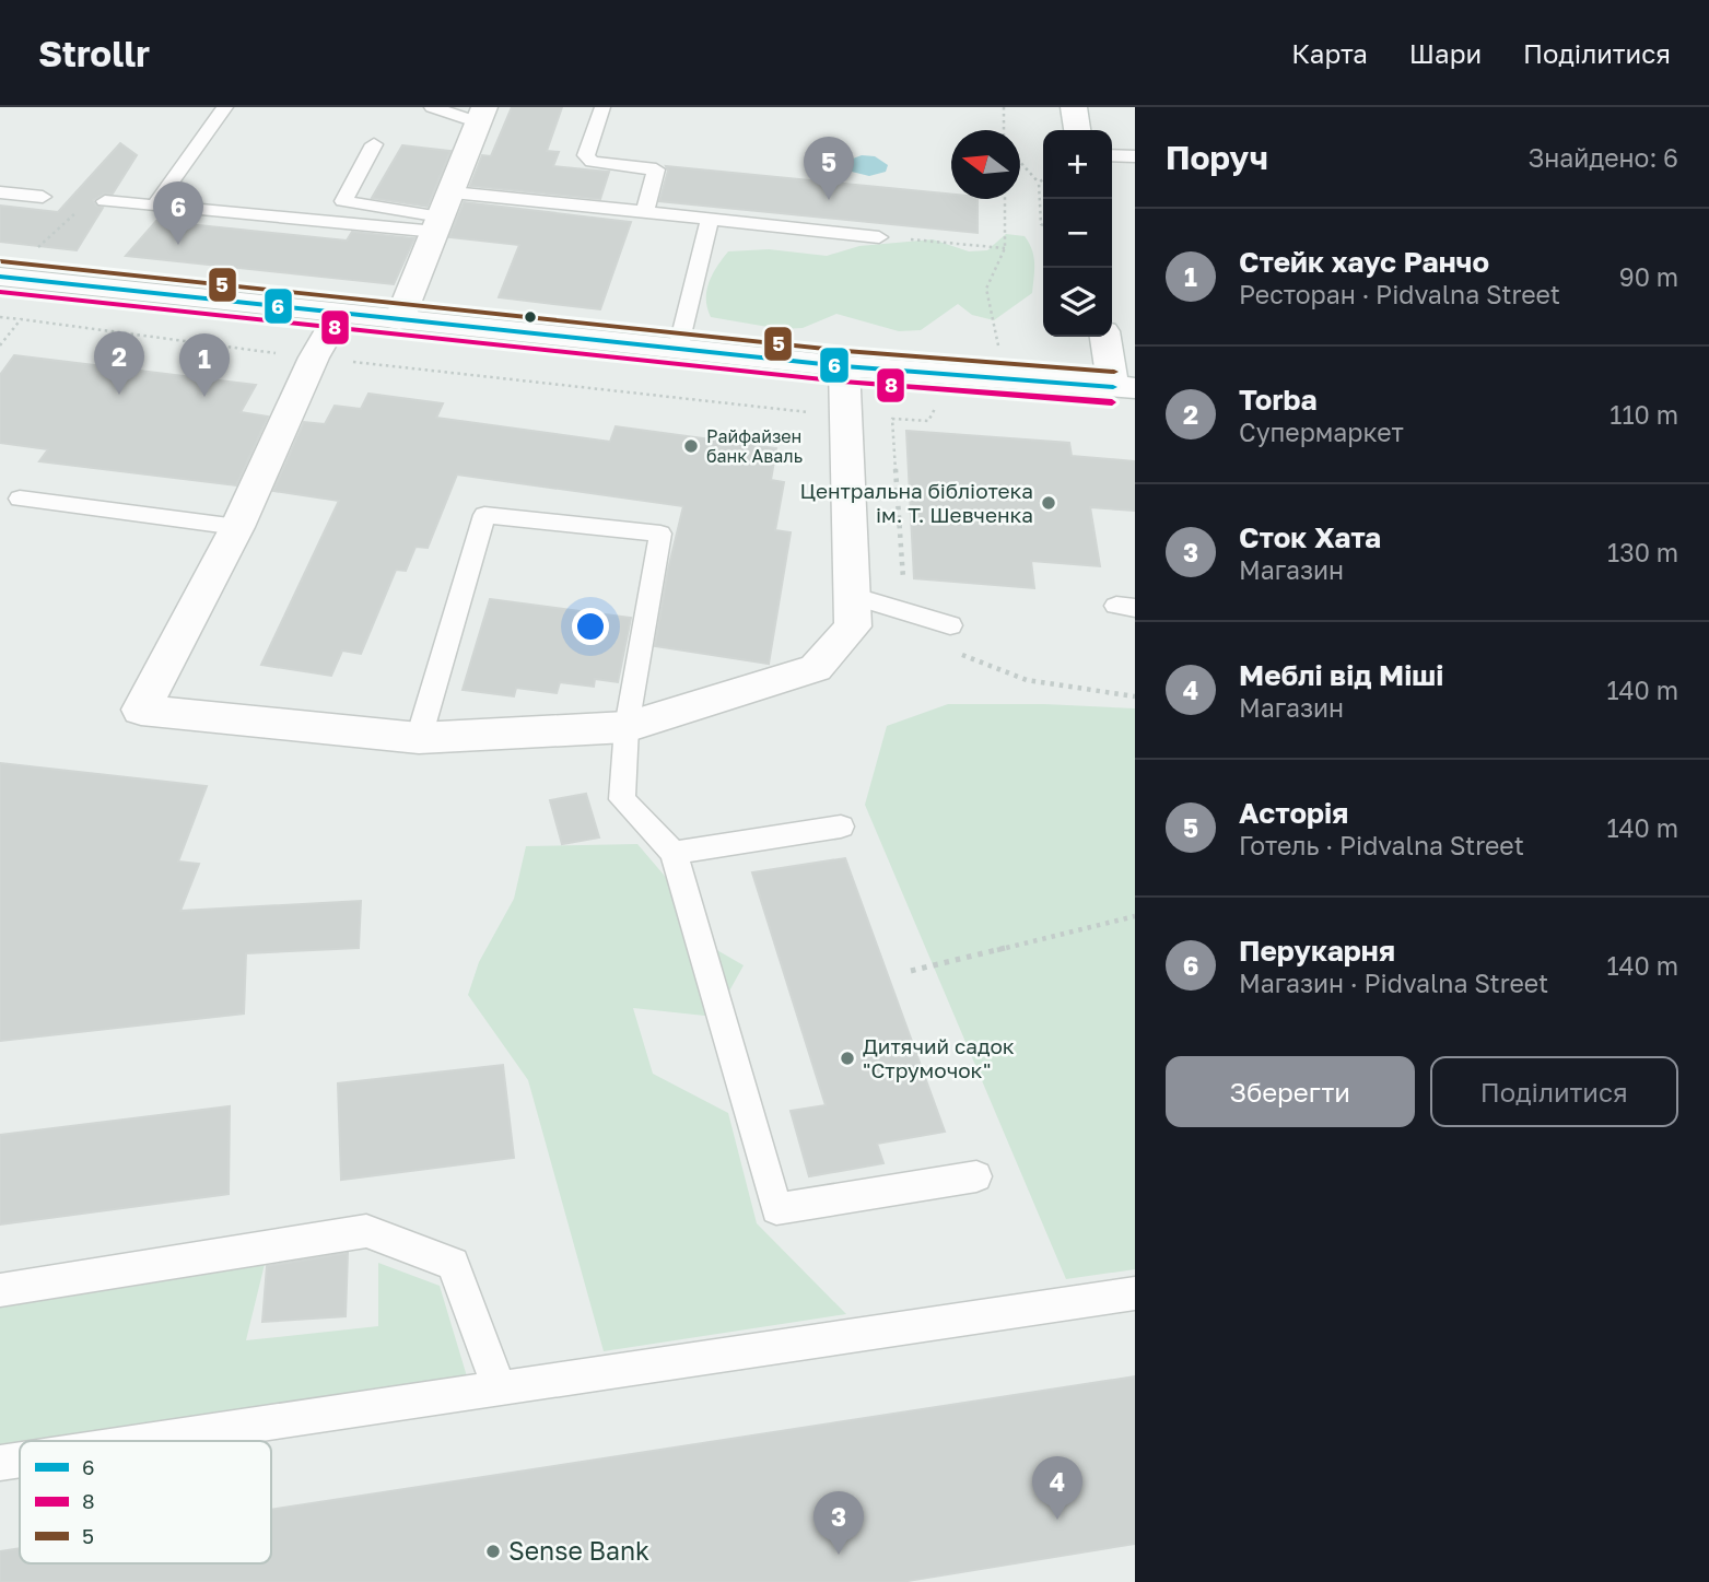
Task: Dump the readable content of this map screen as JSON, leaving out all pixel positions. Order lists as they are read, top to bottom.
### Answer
{
  "places": [
    "Райфайзен банк Аваль",
    "Центральна бібліотека ім. Т. Шевченка",
    "Дитячий садок \"Струмочок\"",
    "Sense Bank"
  ],
  "lines": ["transit line 5", "transit line 6", "transit line 8"],
  "legend": ["6", "8", "5"],
  "north": "left",
  "page": {
    "header": "Strollr",
    "nav": ["Карта", "Шари", "Поділитися"],
    "heading": ["Поруч", "Знайдено: 6"],
    "map_buttons": ["+", "−"],
    "pins": [
      "5",
      "6",
      "2",
      "1",
      "4",
      "3"
    ],
    "list": [
      {
        "mark": "1",
        "name": "Стейк хаус Ранчо",
        "note": "Ресторан · Pidvalna Street",
        "value": "90 m"
      },
      {
        "mark": "2",
        "name": "Torba",
        "note": "Супермаркет",
        "value": "110 m"
      },
      {
        "mark": "3",
        "name": "Сток Хата",
        "note": "Магазин",
        "value": "130 m"
      },
      {
        "mark": "4",
        "name": "Меблі від Міші",
        "note": "Магазин",
        "value": "140 m"
      },
      {
        "mark": "5",
        "name": "Асторія",
        "note": "Готель · Pidvalna Street",
        "value": "140 m"
      },
      {
        "mark": "6",
        "name": "Перукарня",
        "note": "Магазин · Pidvalna Street",
        "value": "140 m"
      }
    ],
    "buttons": ["Зберегти", "Поділитися"]
  }
}
